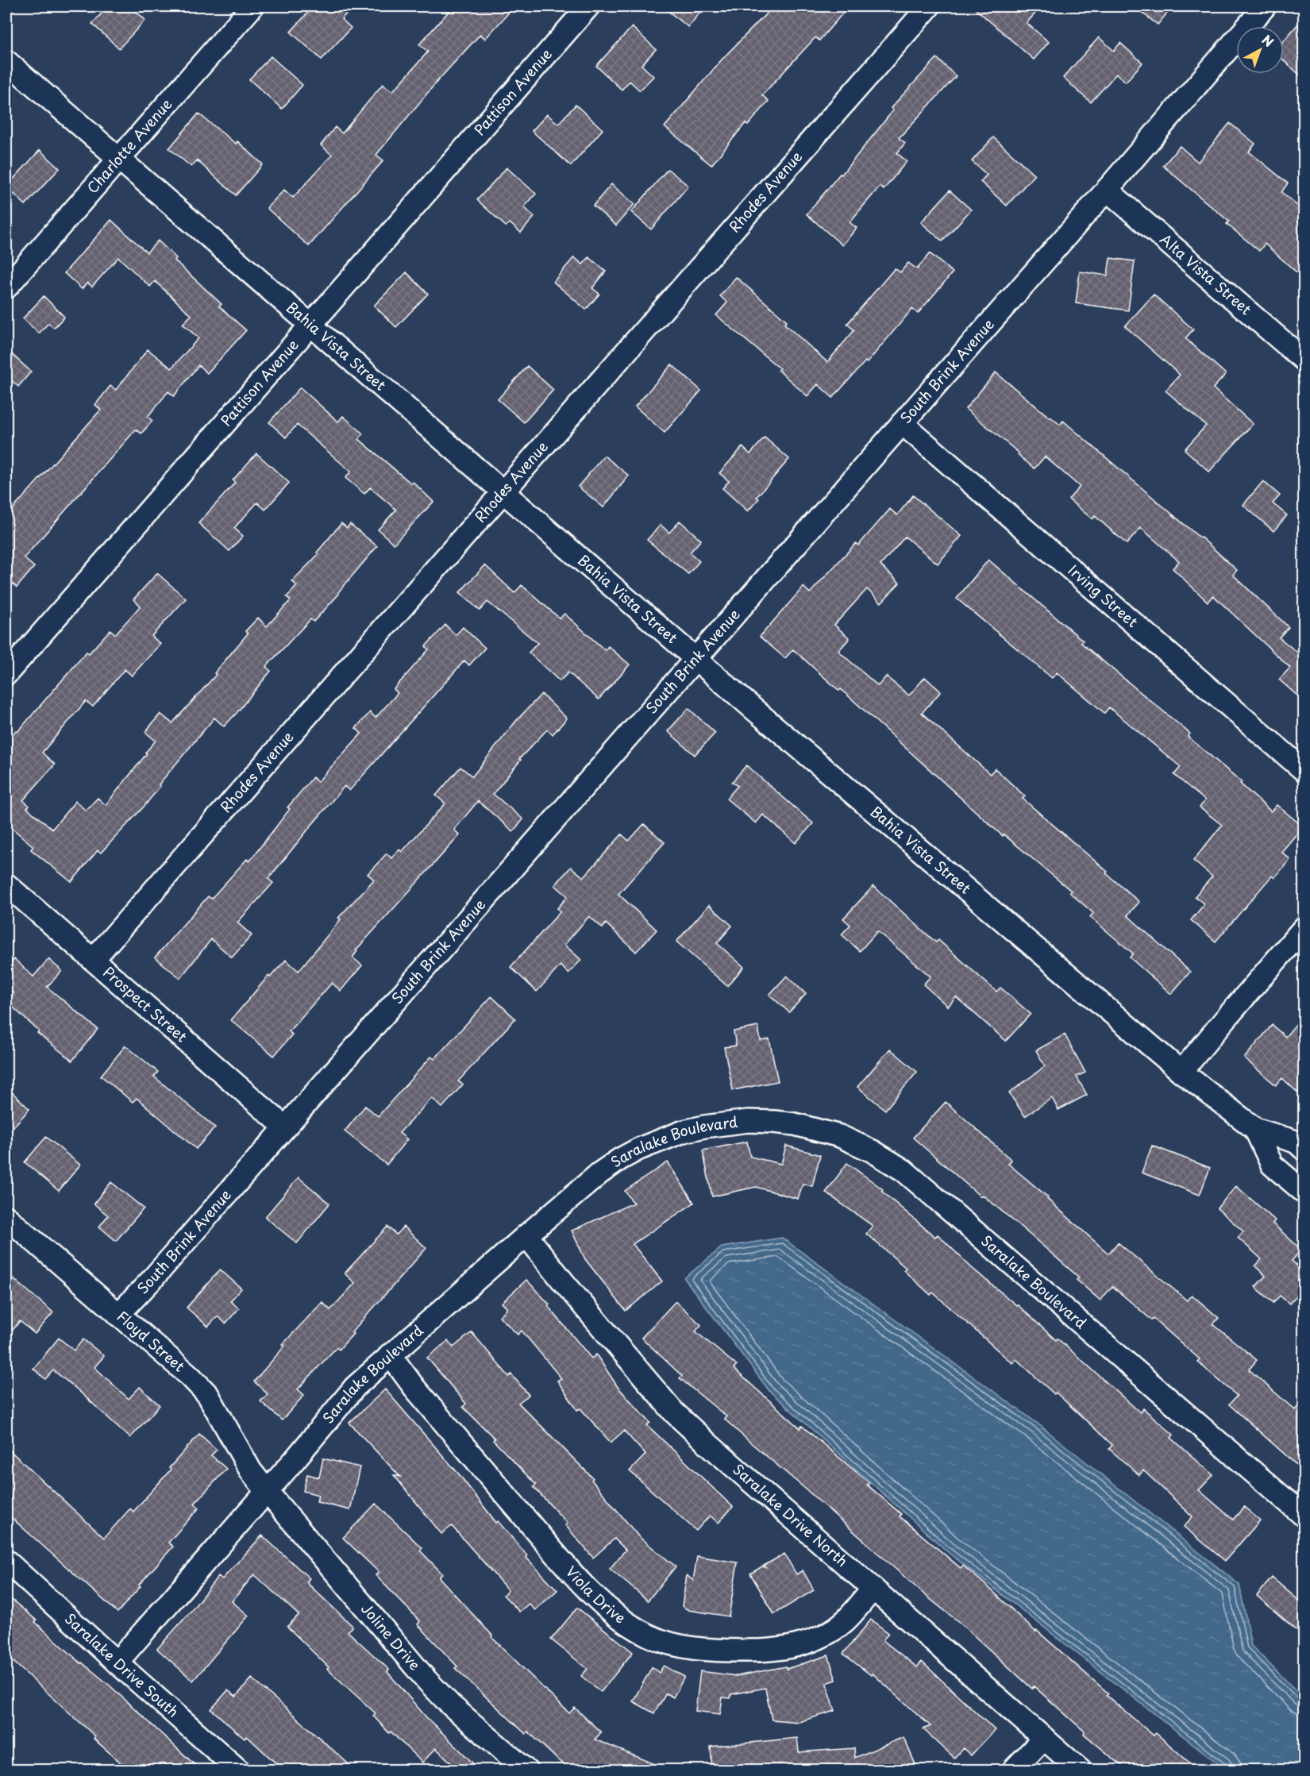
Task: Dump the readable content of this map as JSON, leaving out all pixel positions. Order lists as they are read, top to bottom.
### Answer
{
  "streets": {
    "street": [
      "Pattison Avenue",
      "Charlotte Avenue",
      "Rhodes Avenue",
      "Alta Vista Street",
      "Bahia Vista Street",
      "South Brink Avenue",
      "Irving Street",
      "Prospect Street",
      "Saralake Boulevard",
      "Floyd Street",
      "Saralake Drive North",
      "Viola Drive",
      "Joline Drive",
      "Saralake Drive South"
    ]
  },
  "crossings": [
    ["Pattison Avenue", "Bahia Vista Street"],
    ["Charlotte Avenue", "Bahia Vista Street"],
    ["Rhodes Avenue", "Bahia Vista Street"],
    ["Rhodes Avenue", "Prospect Street"],
    ["Alta Vista Street", "South Brink Avenue"],
    ["Bahia Vista Street", "South Brink Avenue"],
    ["South Brink Avenue", "Irving Street"],
    ["South Brink Avenue", "Prospect Street"],
    ["South Brink Avenue", "Floyd Street"],
    ["Saralake Boulevard", "Floyd Street"],
    ["Saralake Boulevard", "Saralake Drive North"],
    ["Saralake Boulevard", "Viola Drive"],
    ["Saralake Boulevard", "Joline Drive"],
    ["Saralake Boulevard", "Saralake Drive South"],
    ["Floyd Street", "Joline Drive"],
    ["Saralake Drive North", "Viola Drive"]
  ],
  "north": "top right"
}
